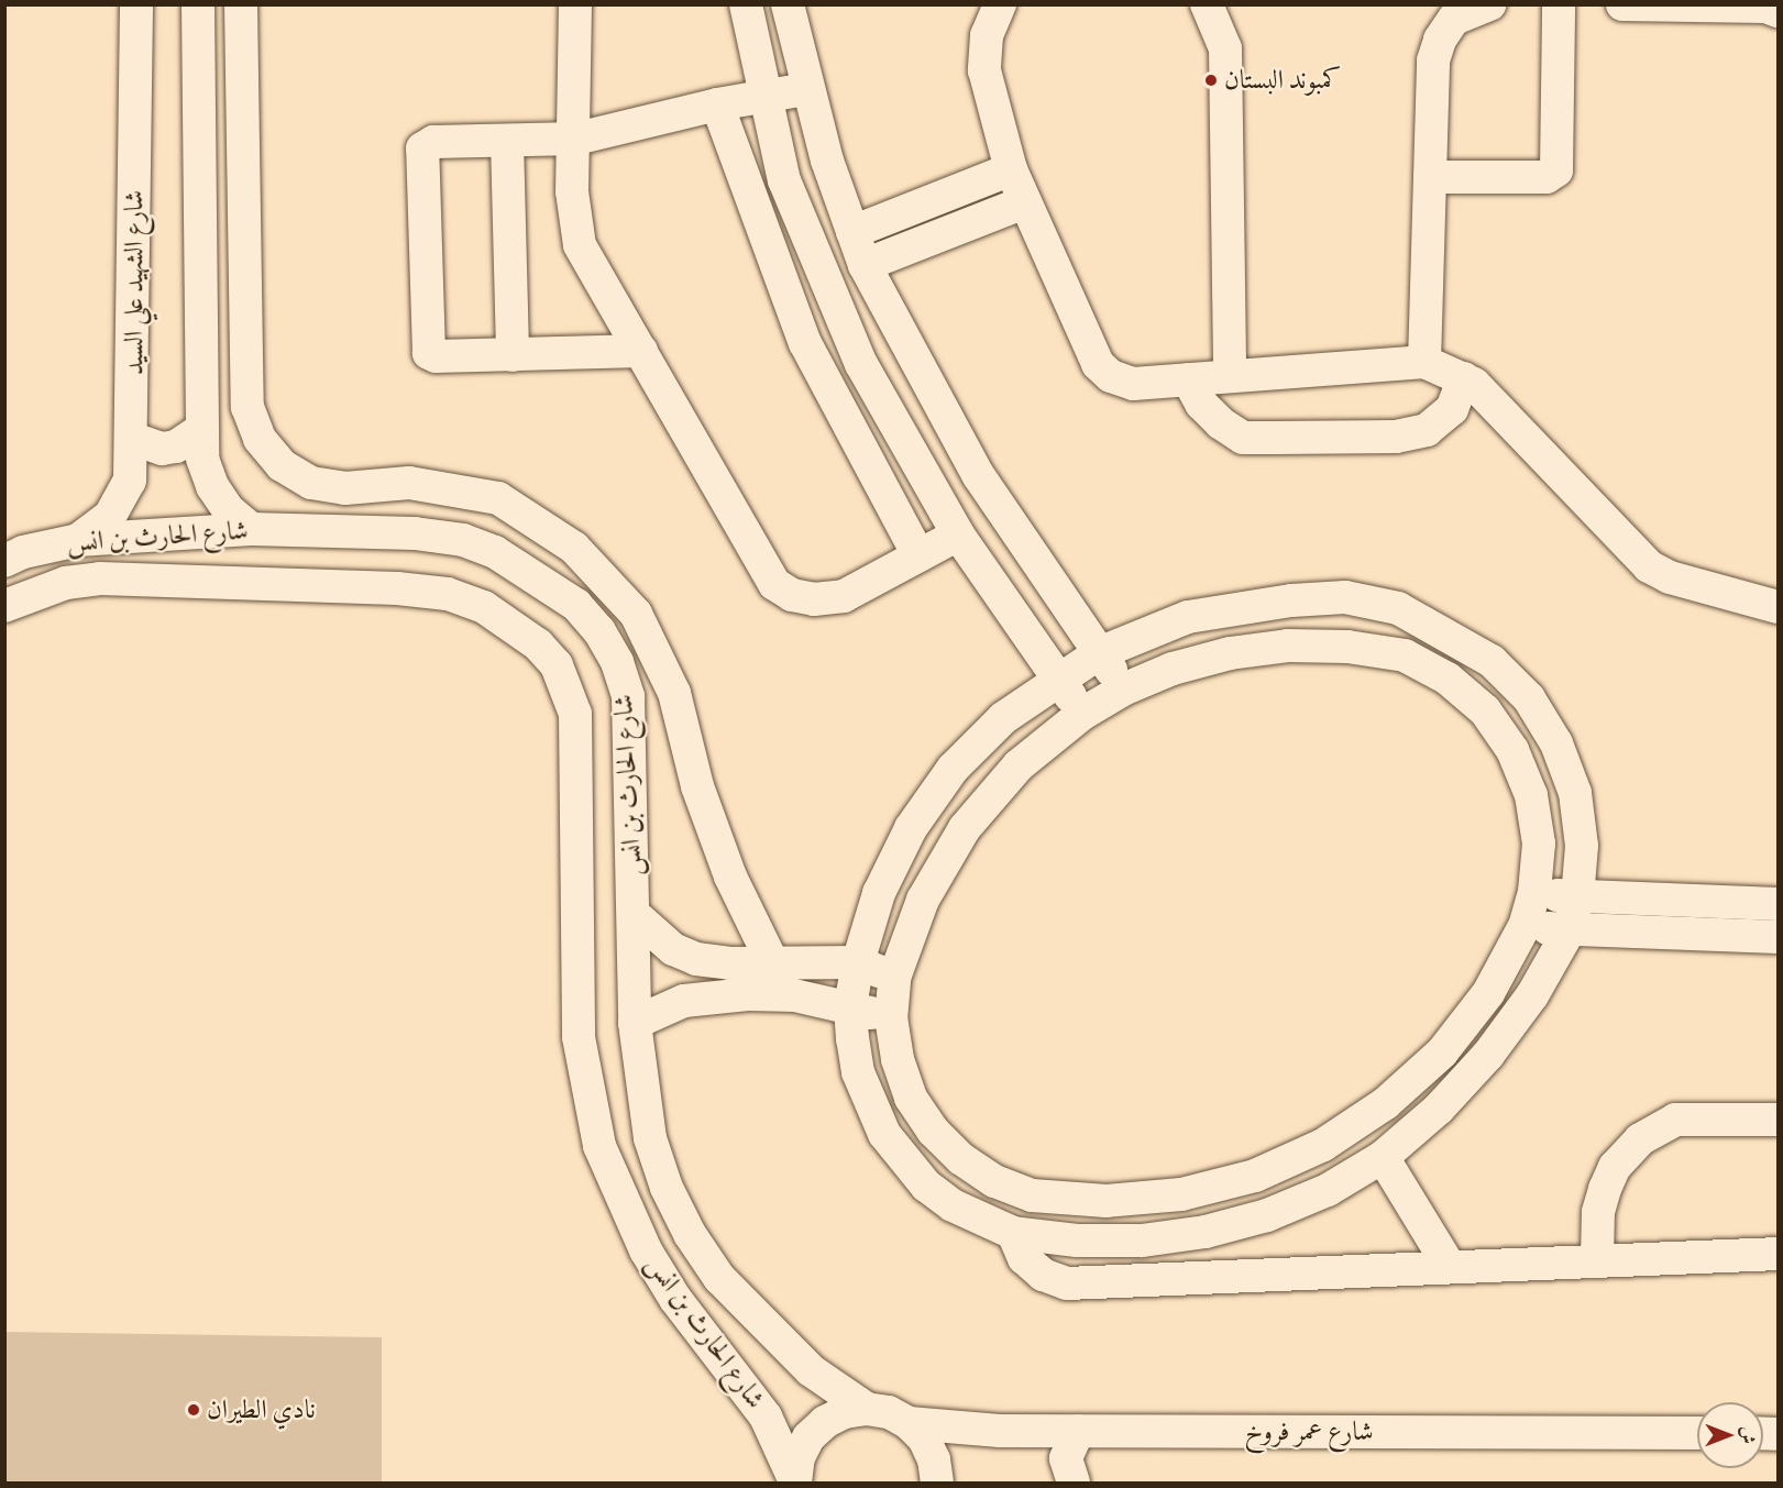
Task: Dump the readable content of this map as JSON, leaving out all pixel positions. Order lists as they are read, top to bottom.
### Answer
{
  "streets": {
    "street": ["شارع الشهيد علي السيد", "شارع الحارث بن انس", "شارع عمر فروخ"]
  },
  "crossings": [
    ["شارع الشهيد علي السيد", "شارع الحارث بن انس"]
  ],
  "places": ["كمبوند البستان", "نادي الطيران"],
  "north": "right"
}
